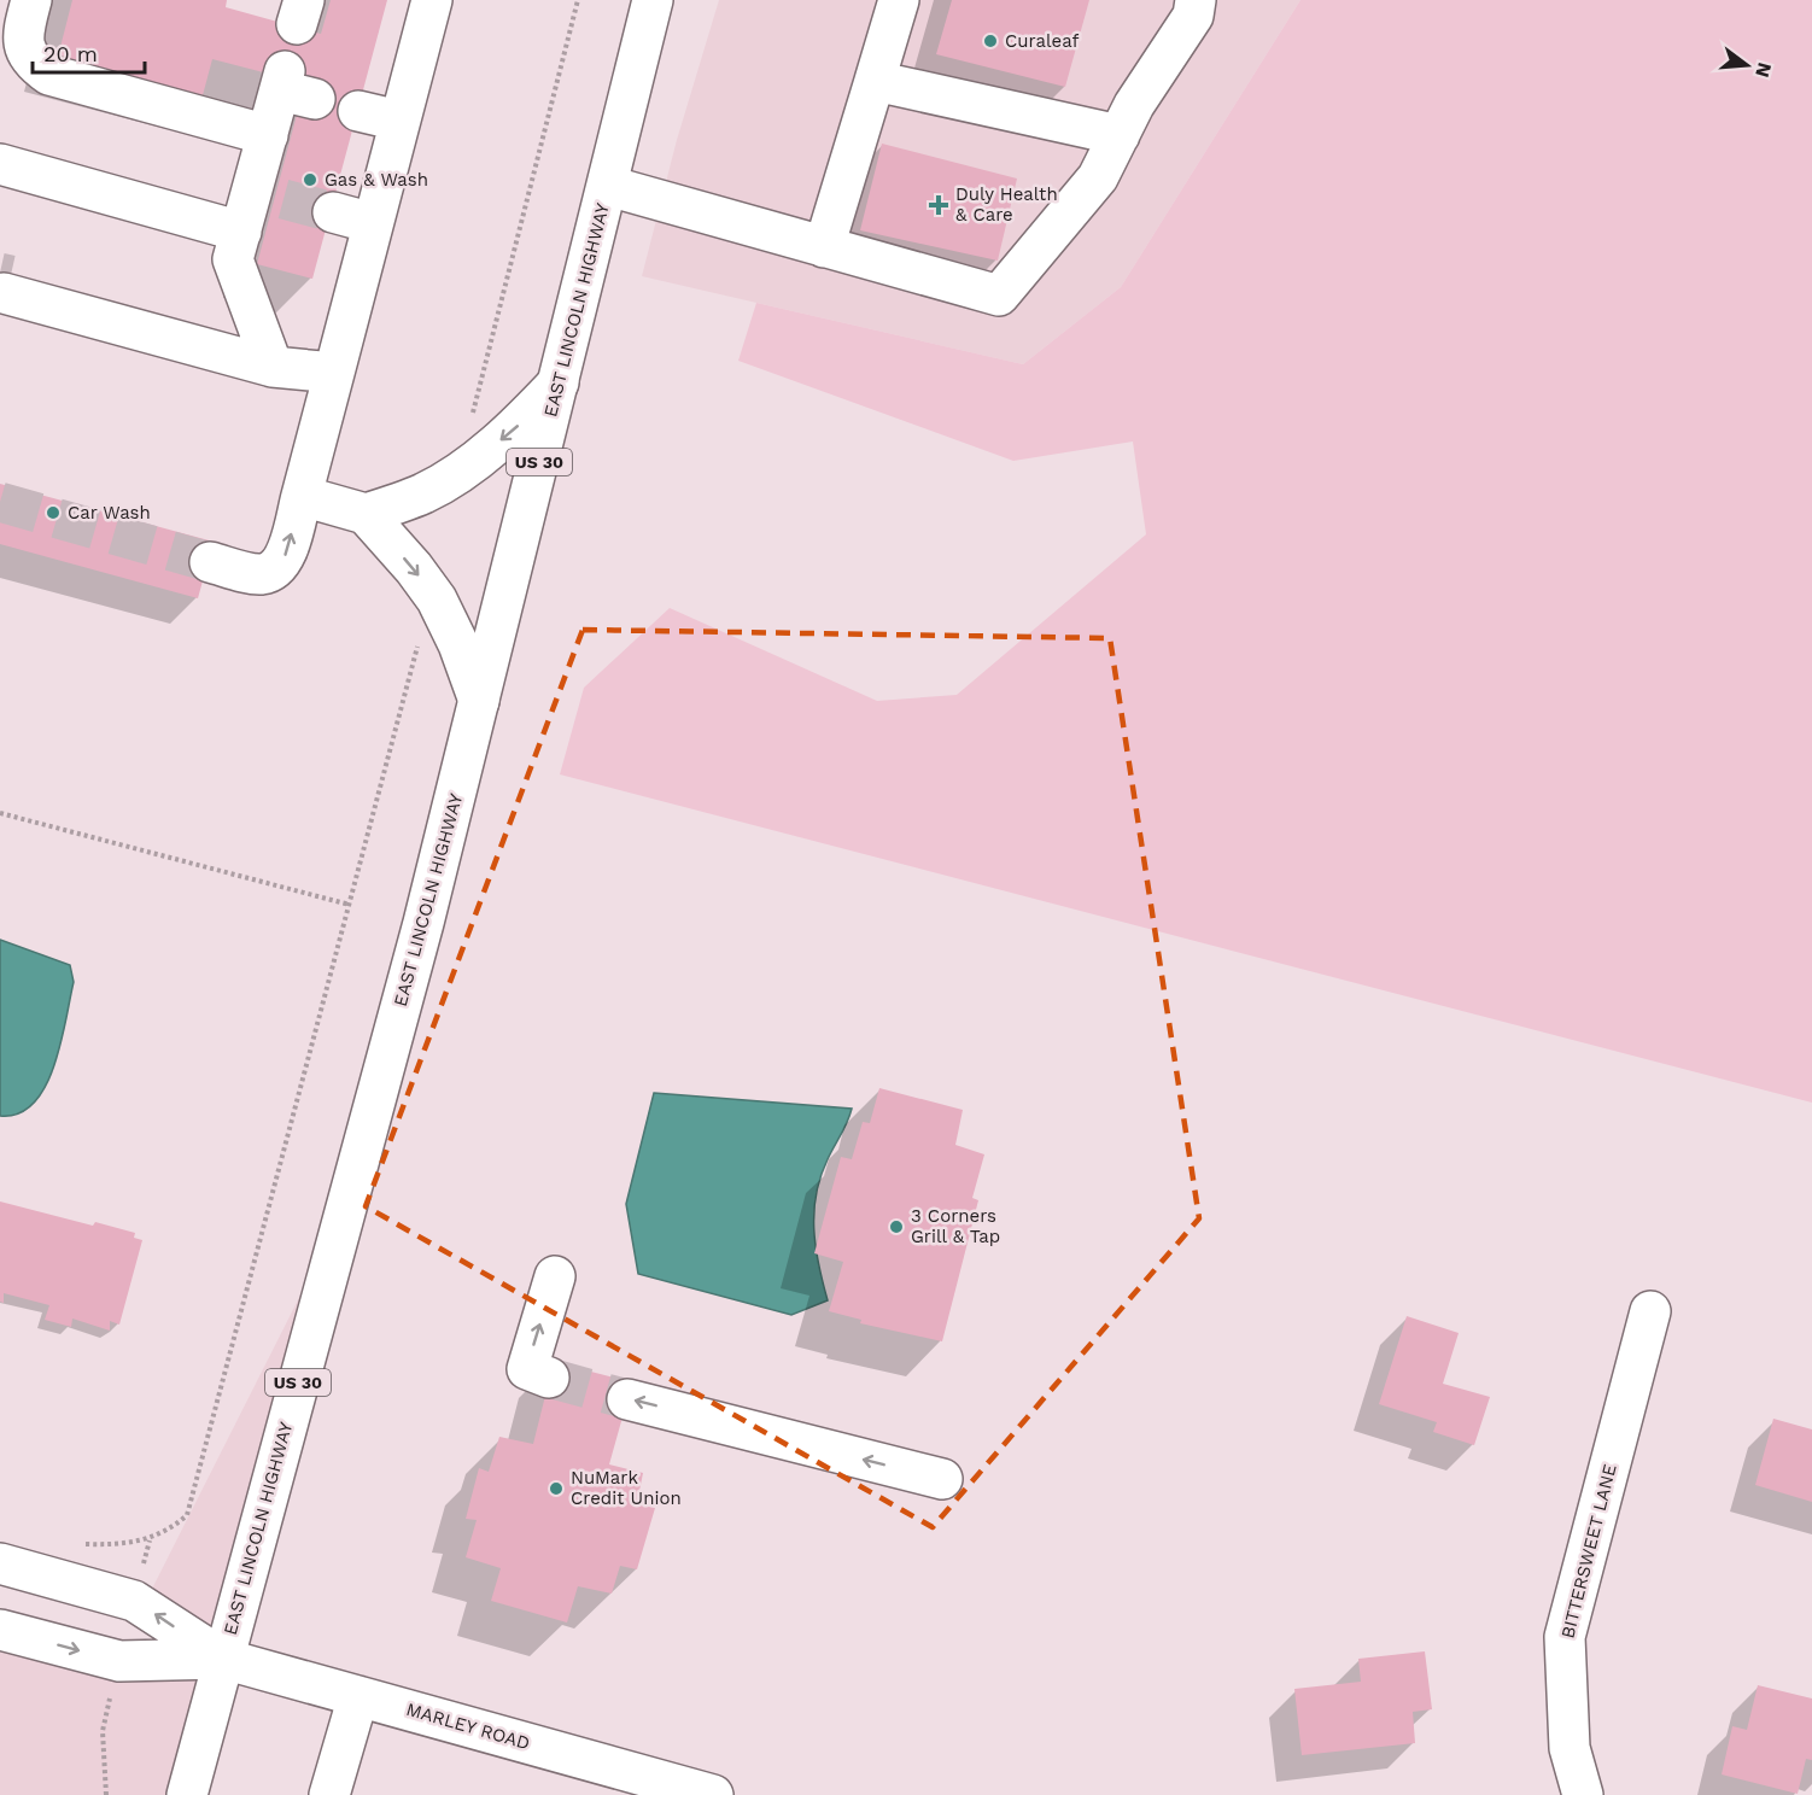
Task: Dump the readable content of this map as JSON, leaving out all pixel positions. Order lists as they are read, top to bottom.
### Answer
{
  "streets": {
    "main road": [
      "EAST LINCOLN HIGHWAY",
      "US 30",
      "BITTERSWEET LANE",
      "MARLEY ROAD"
    ]
  },
  "crossings": [
    ["EAST LINCOLN HIGHWAY", "MARLEY ROAD"]
  ],
  "places": {
    "other": [
      "Curaleaf",
      "Gas & Wash",
      "Car Wash",
      "3 Corners Grill & Tap",
      "NuMark Credit Union"
    ],
    "health": ["Duly Health & Care"]
  },
  "scale_bar": "20 m",
  "north": "right"
}
